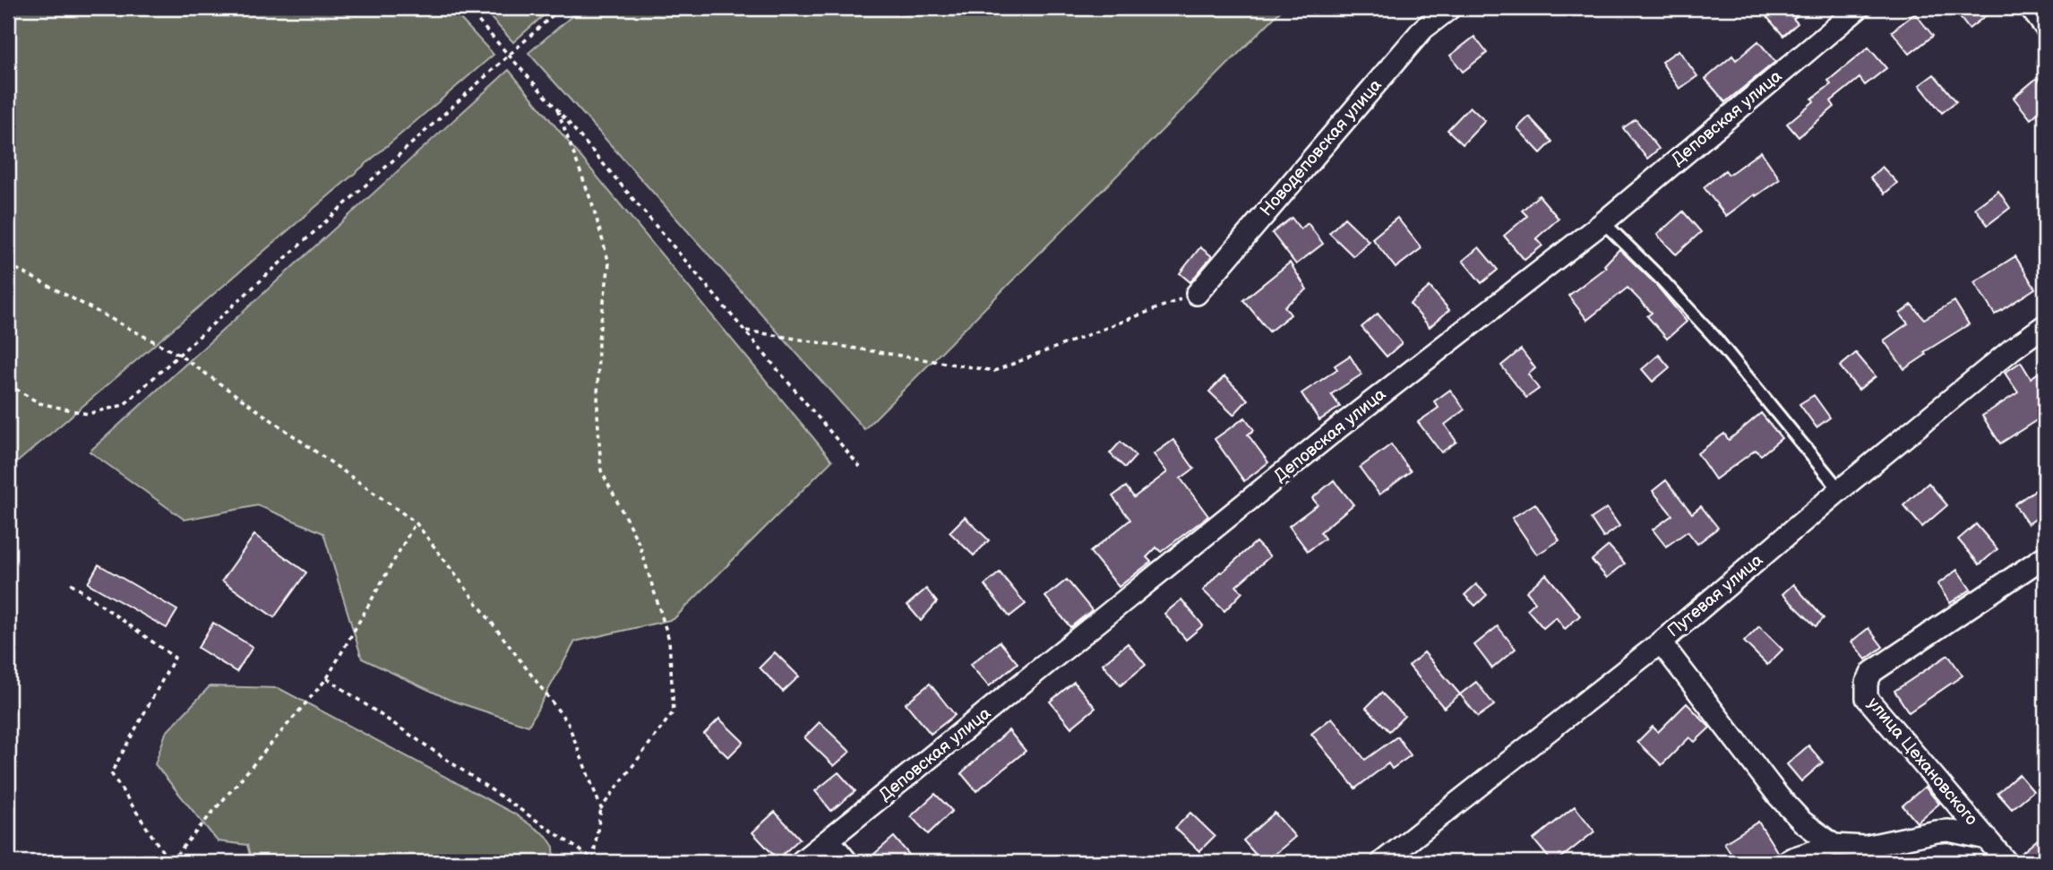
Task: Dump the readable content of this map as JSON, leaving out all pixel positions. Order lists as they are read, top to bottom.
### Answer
{
  "streets": {
    "street": [
      "Деповская улица",
      "Новодеповская улица",
      "Путевая улица",
      "улица Цехановского"
    ]
  }
}
